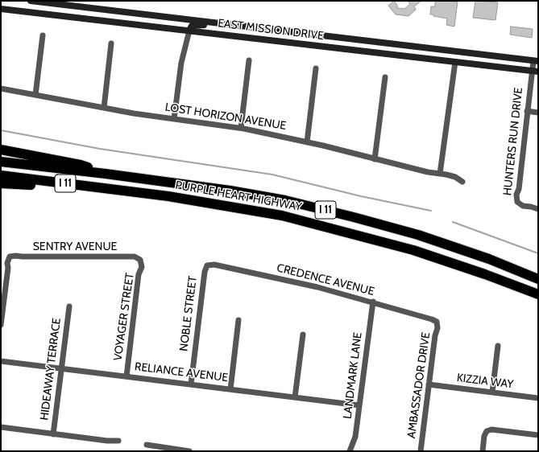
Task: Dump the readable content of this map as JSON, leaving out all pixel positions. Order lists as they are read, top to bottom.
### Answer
{
  "streets": {
    "highway": ["I 11", "PURPLE HEART HIGHWAY"],
    "street": [
      "EAST MISSION DRIVE",
      "LOST HORIZON AVENUE",
      "HUNTERS RUN DRIVE",
      "SENTRY AVENUE",
      "CREDENCE AVENUE",
      "NOBLE STREET",
      "VOYAGER STREET",
      "HIDEAWAY TERRACE",
      "RELIANCE AVENUE",
      "LANDMARK LANE",
      "KIZZIA WAY",
      "AMBASSADOR DRIVE"
    ]
  },
  "crossings": [
    ["EAST MISSION DRIVE", "HUNTERS RUN DRIVE"],
    ["SENTRY AVENUE", "VOYAGER STREET"],
    ["CREDENCE AVENUE", "NOBLE STREET"],
    ["CREDENCE AVENUE", "LANDMARK LANE"],
    ["CREDENCE AVENUE", "AMBASSADOR DRIVE"],
    ["NOBLE STREET", "RELIANCE AVENUE"],
    ["VOYAGER STREET", "RELIANCE AVENUE"],
    ["HIDEAWAY TERRACE", "RELIANCE AVENUE"],
    ["RELIANCE AVENUE", "LANDMARK LANE"],
    ["KIZZIA WAY", "AMBASSADOR DRIVE"]
  ]
}
